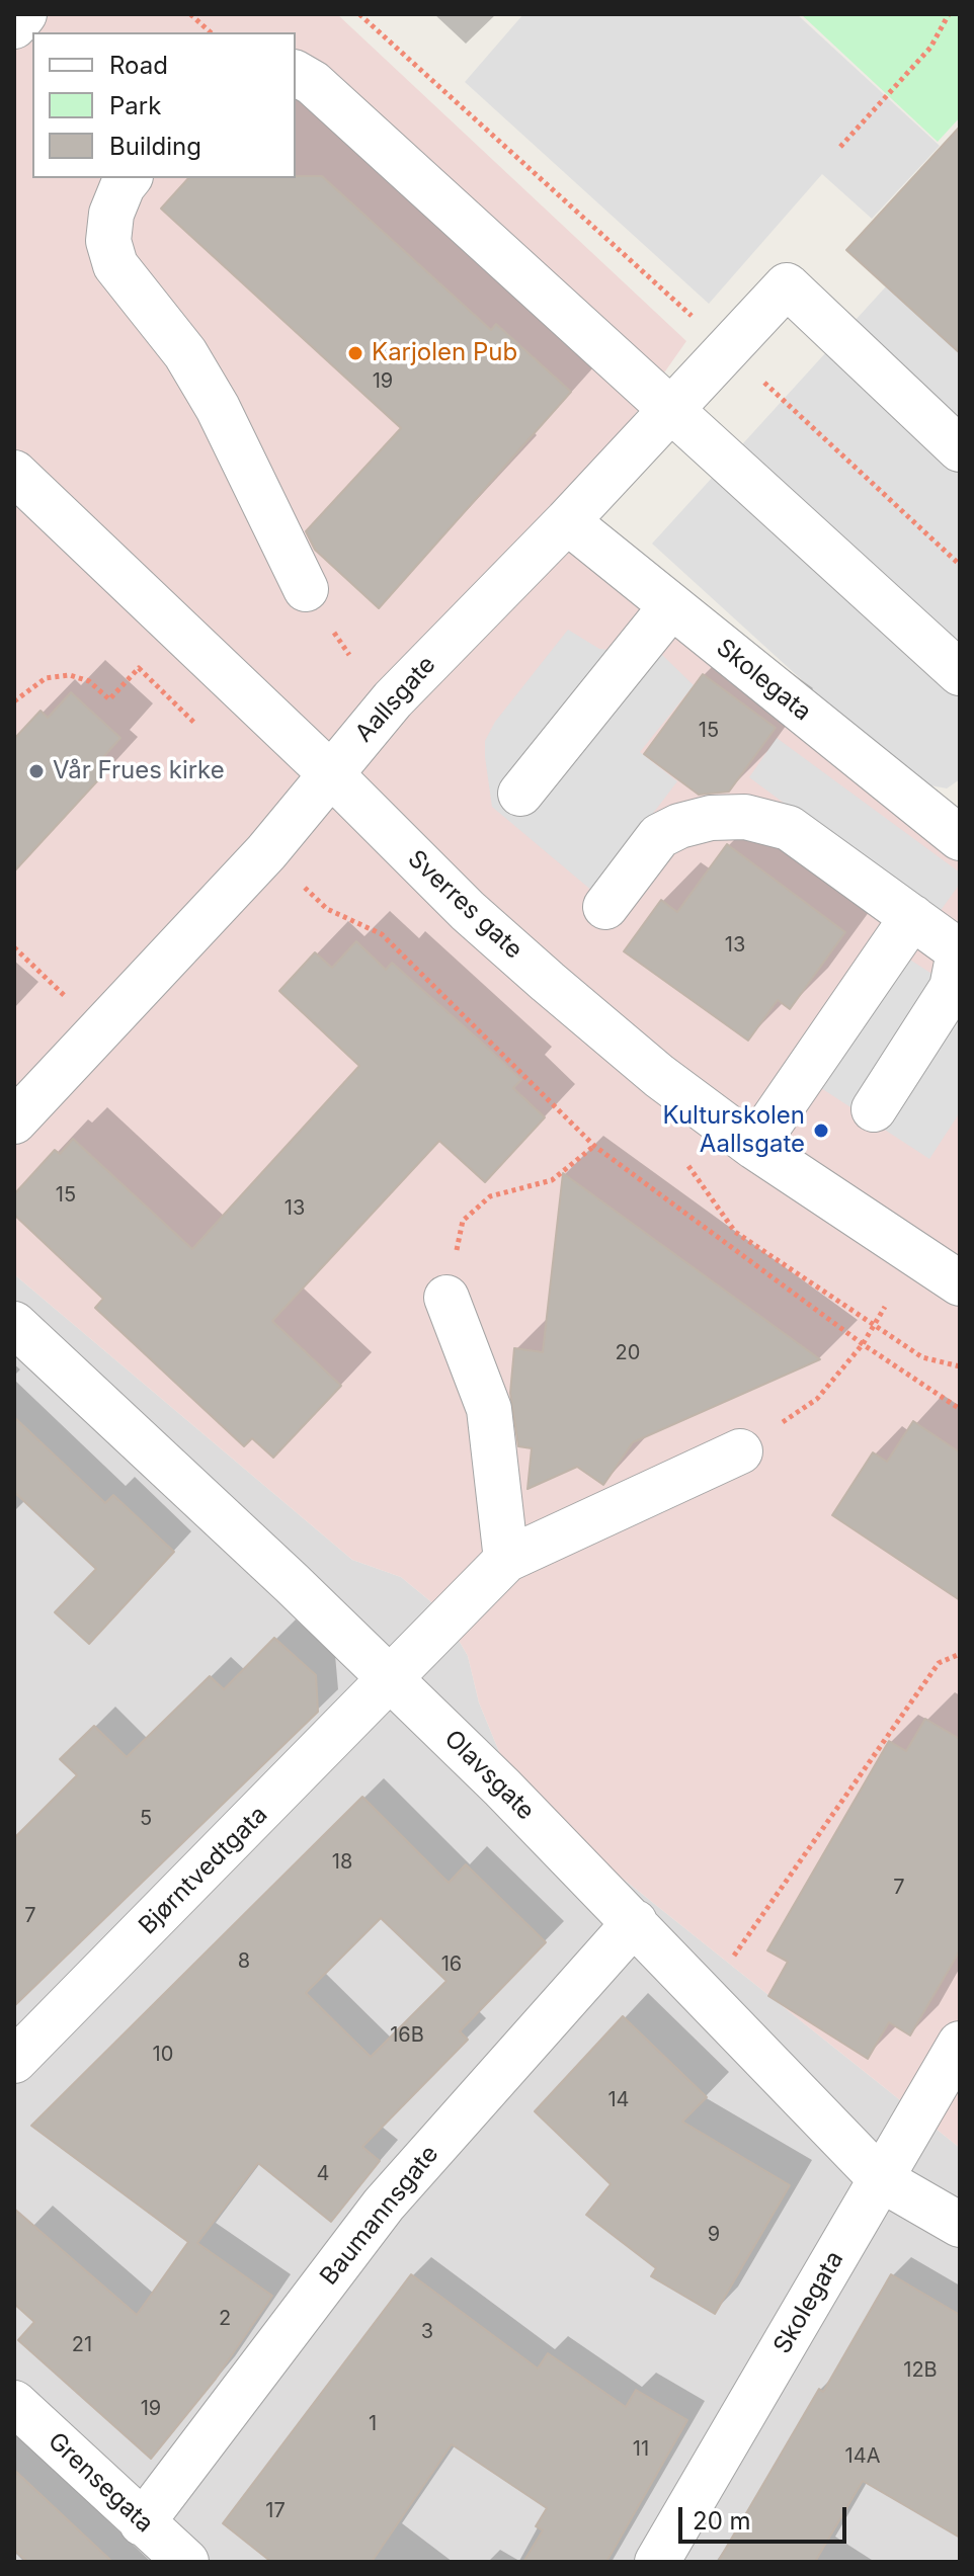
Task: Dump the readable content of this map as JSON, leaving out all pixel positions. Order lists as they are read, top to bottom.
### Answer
{
  "streets": {
    "street": [
      "Skolegata",
      "Aallsgate",
      "Sverres gate",
      "Olavsgate",
      "Bjørntvedtgata",
      "Baumannsgate",
      "Grensegata"
    ]
  },
  "crossings": [
    ["Skolegata", "Aallsgate"],
    ["Skolegata", "Olavsgate"],
    ["Aallsgate", "Sverres gate"],
    ["Olavsgate", "Bjørntvedtgata"],
    ["Olavsgate", "Baumannsgate"],
    ["Baumannsgate", "Grensegata"]
  ],
  "places": ["Karjolen Pub", "Vår Frues kirke", "Kulturskolen Aallsgate"],
  "house_numbers": [
    "19",
    "15",
    "13",
    "15",
    "13",
    "20",
    "5",
    "18",
    "7",
    "7",
    "8",
    "16",
    "16B",
    "10",
    "14",
    "4",
    "9",
    "2",
    "3",
    "21",
    "12B",
    "19",
    "1",
    "11",
    "14A",
    "17"
  ],
  "legend": ["Road", "Park", "Building"],
  "scale_bar": "20 m"
}
